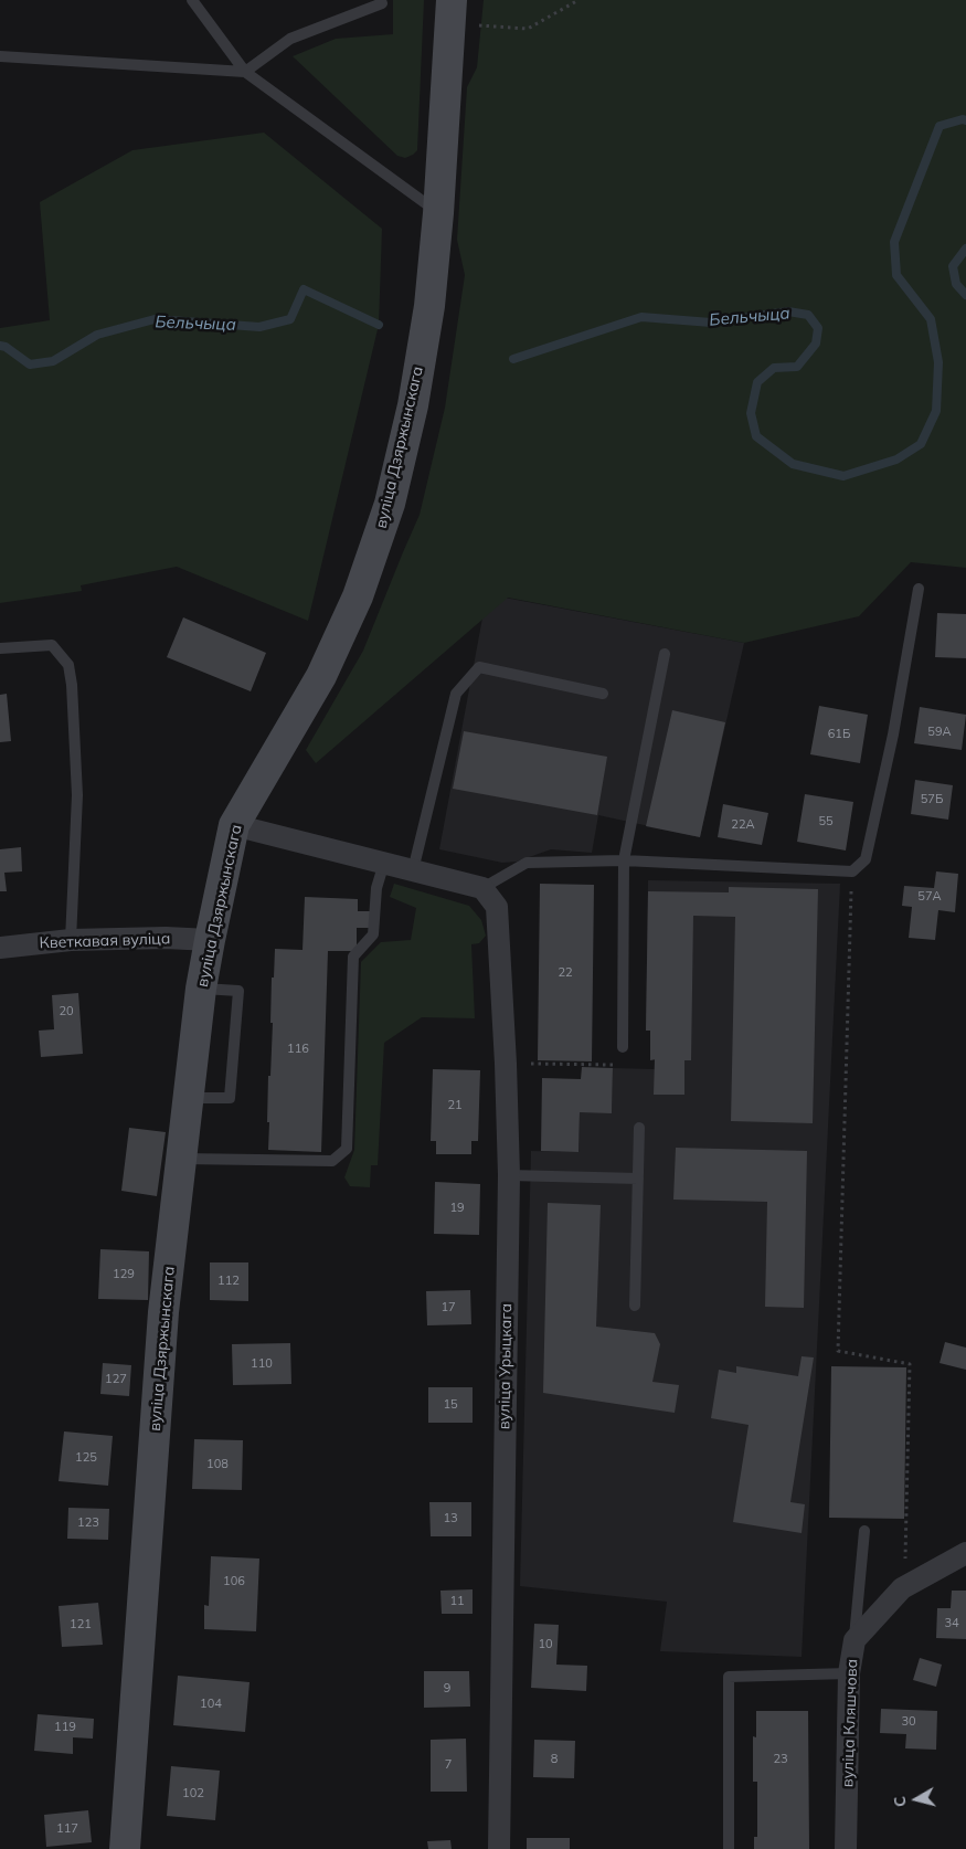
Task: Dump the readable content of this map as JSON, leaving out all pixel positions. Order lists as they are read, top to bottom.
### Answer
{
  "streets": {
    "street": [
      "вуліца Дзяржынскага",
      "Кветкавая вуліца",
      "вуліца Урыцкага",
      "вуліца Кляшчова"
    ]
  },
  "crossings": [
    ["вуліца Дзяржынскага", "Кветкавая вуліца"]
  ],
  "water": ["Бельчыца"],
  "house_numbers": [
    "59А",
    "61Б",
    "57Б",
    "55",
    "22А",
    "57А",
    "22",
    "20",
    "116",
    "21",
    "19",
    "129",
    "112",
    "17",
    "110",
    "127",
    "15",
    "125",
    "108",
    "13",
    "123",
    "106",
    "11",
    "34",
    "121",
    "10",
    "9",
    "104",
    "30",
    "119",
    "8",
    "23",
    "7",
    "102",
    "117"
  ],
  "north": "left"
}
